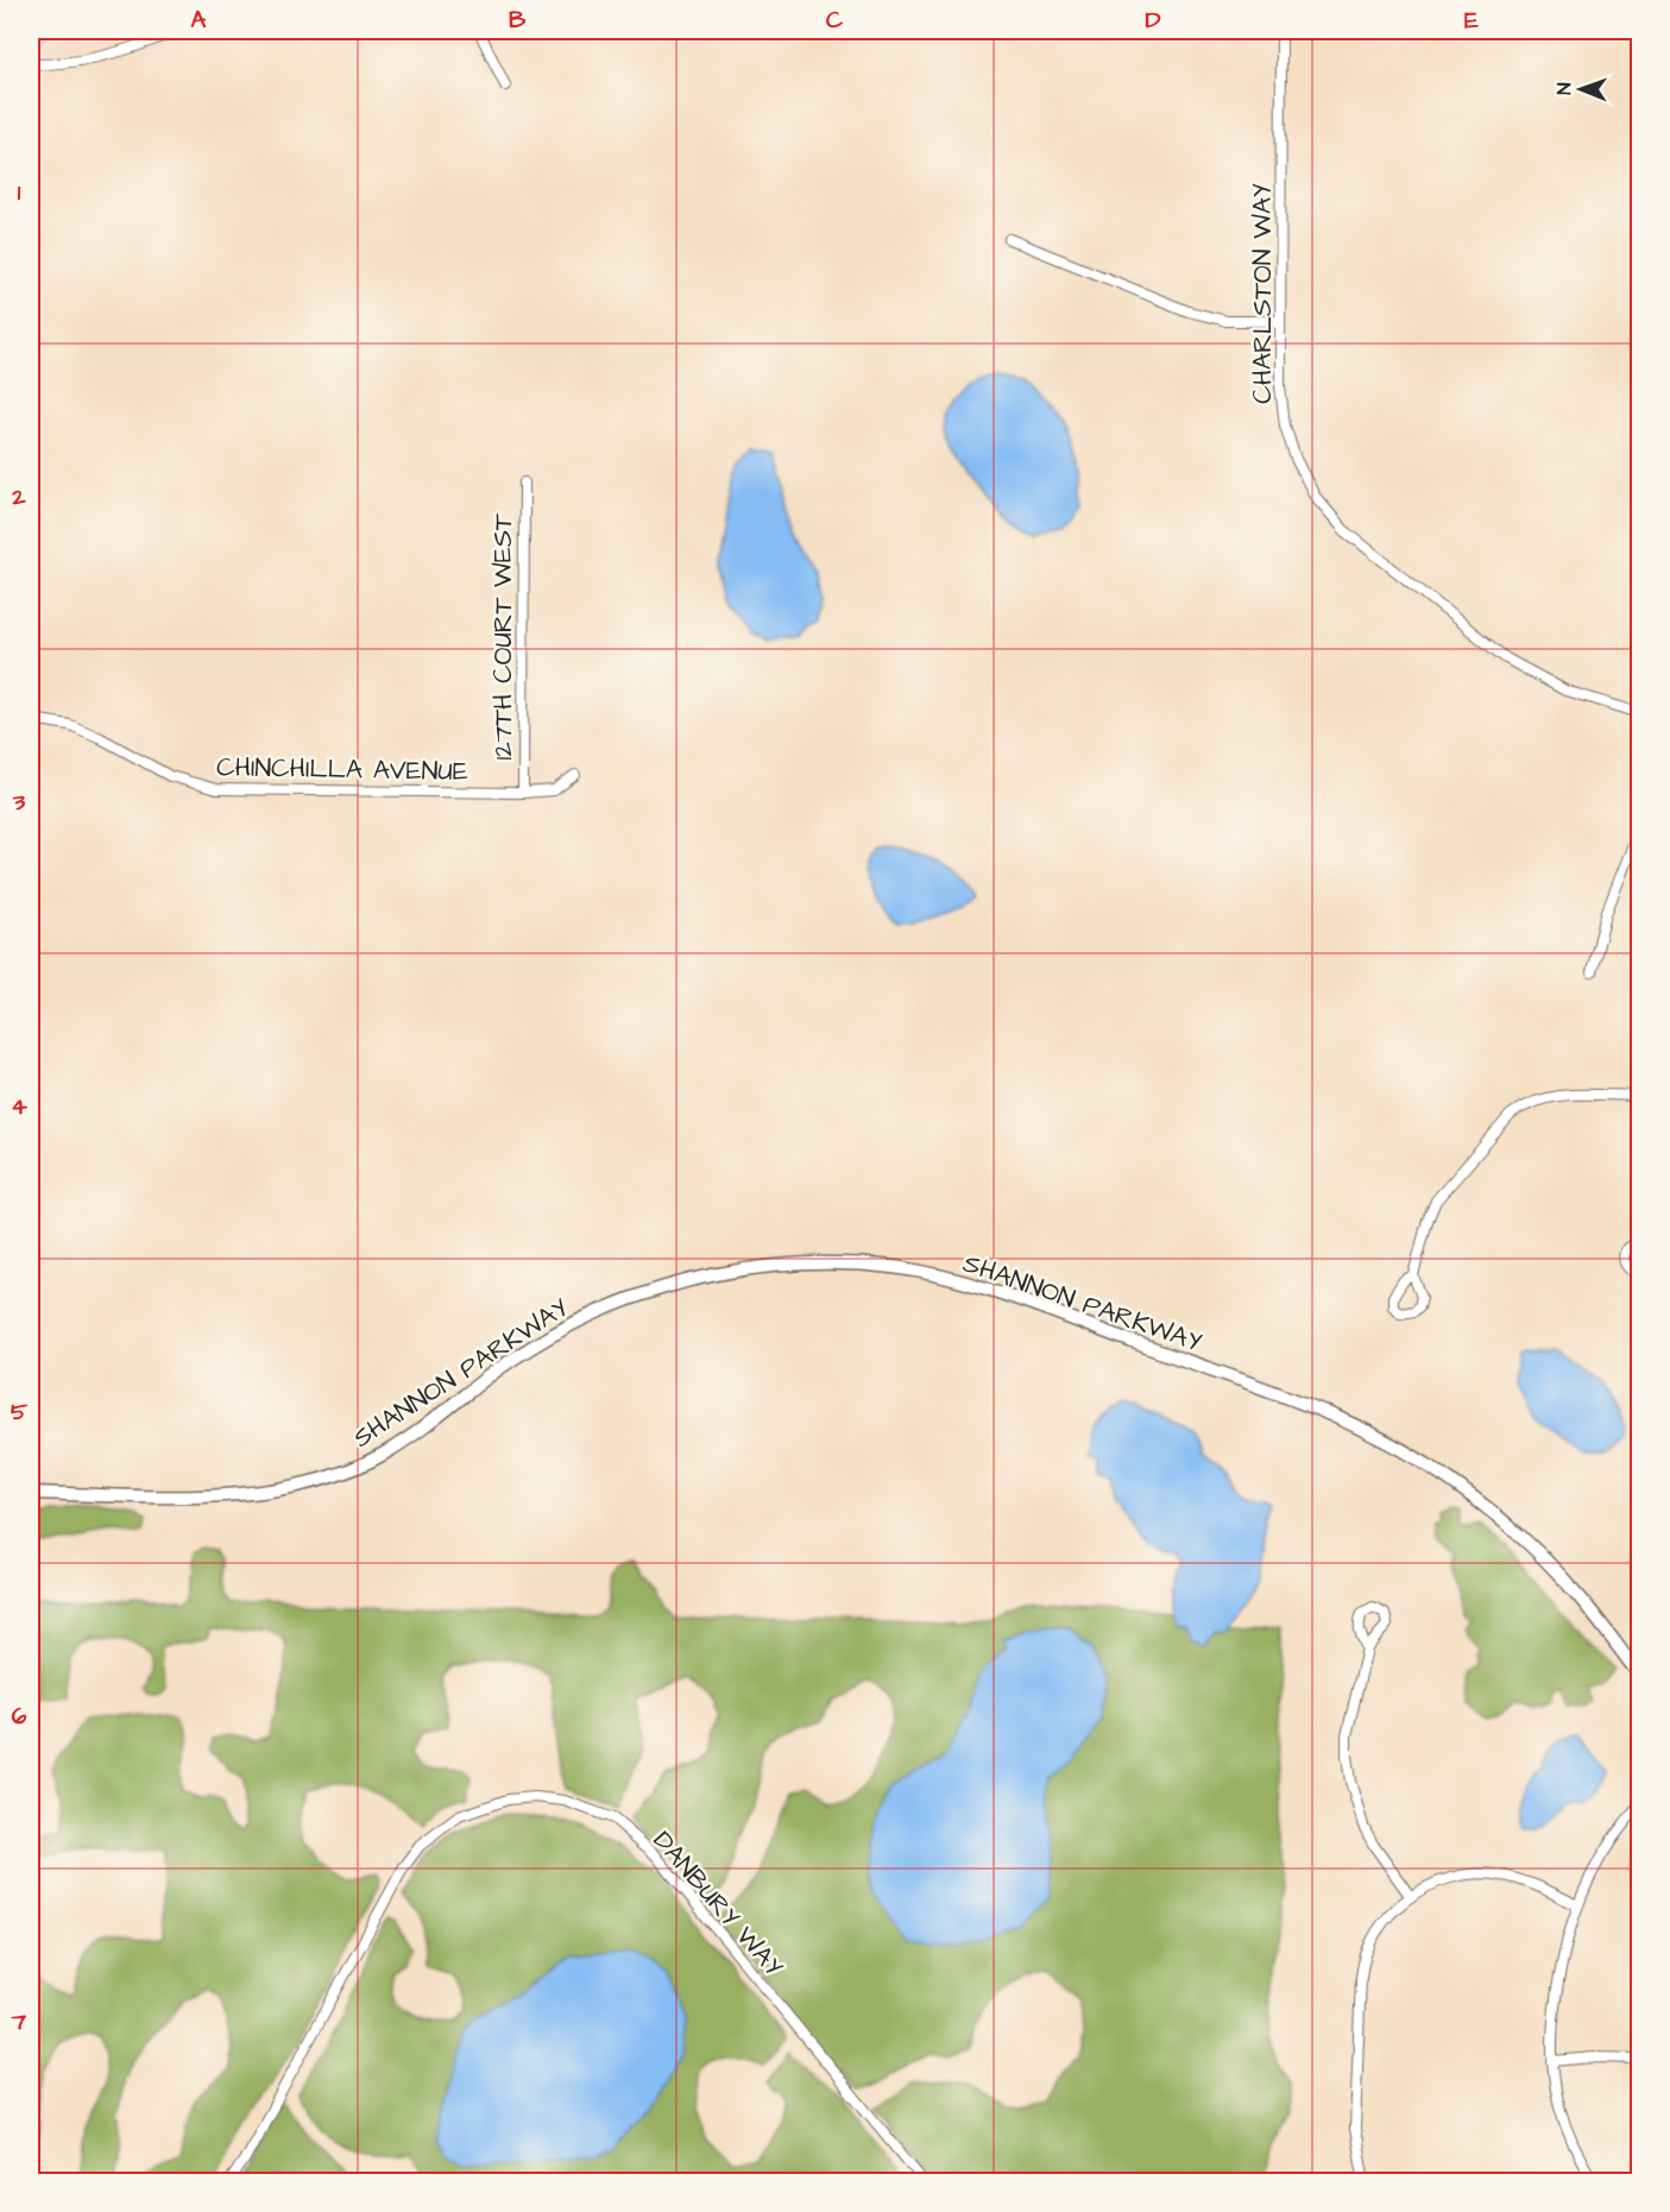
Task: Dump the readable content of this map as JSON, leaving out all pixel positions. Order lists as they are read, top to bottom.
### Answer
{
  "streets": {
    "street": [
      "CHARLSTON WAY",
      "127TH COURT WEST",
      "CHINCHILLA AVENUE",
      "SHANNON PARKWAY",
      "DANBURY WAY"
    ]
  },
  "crossings": [
    ["127TH COURT WEST", "CHINCHILLA AVENUE"]
  ],
  "north": "left",
  "grid": {
    "columns": [
      "A",
      "B",
      "C",
      "D",
      "E"
    ],
    "rows": [
      "1",
      "2",
      "3",
      "4",
      "5",
      "6",
      "7"
    ]
  }
}
